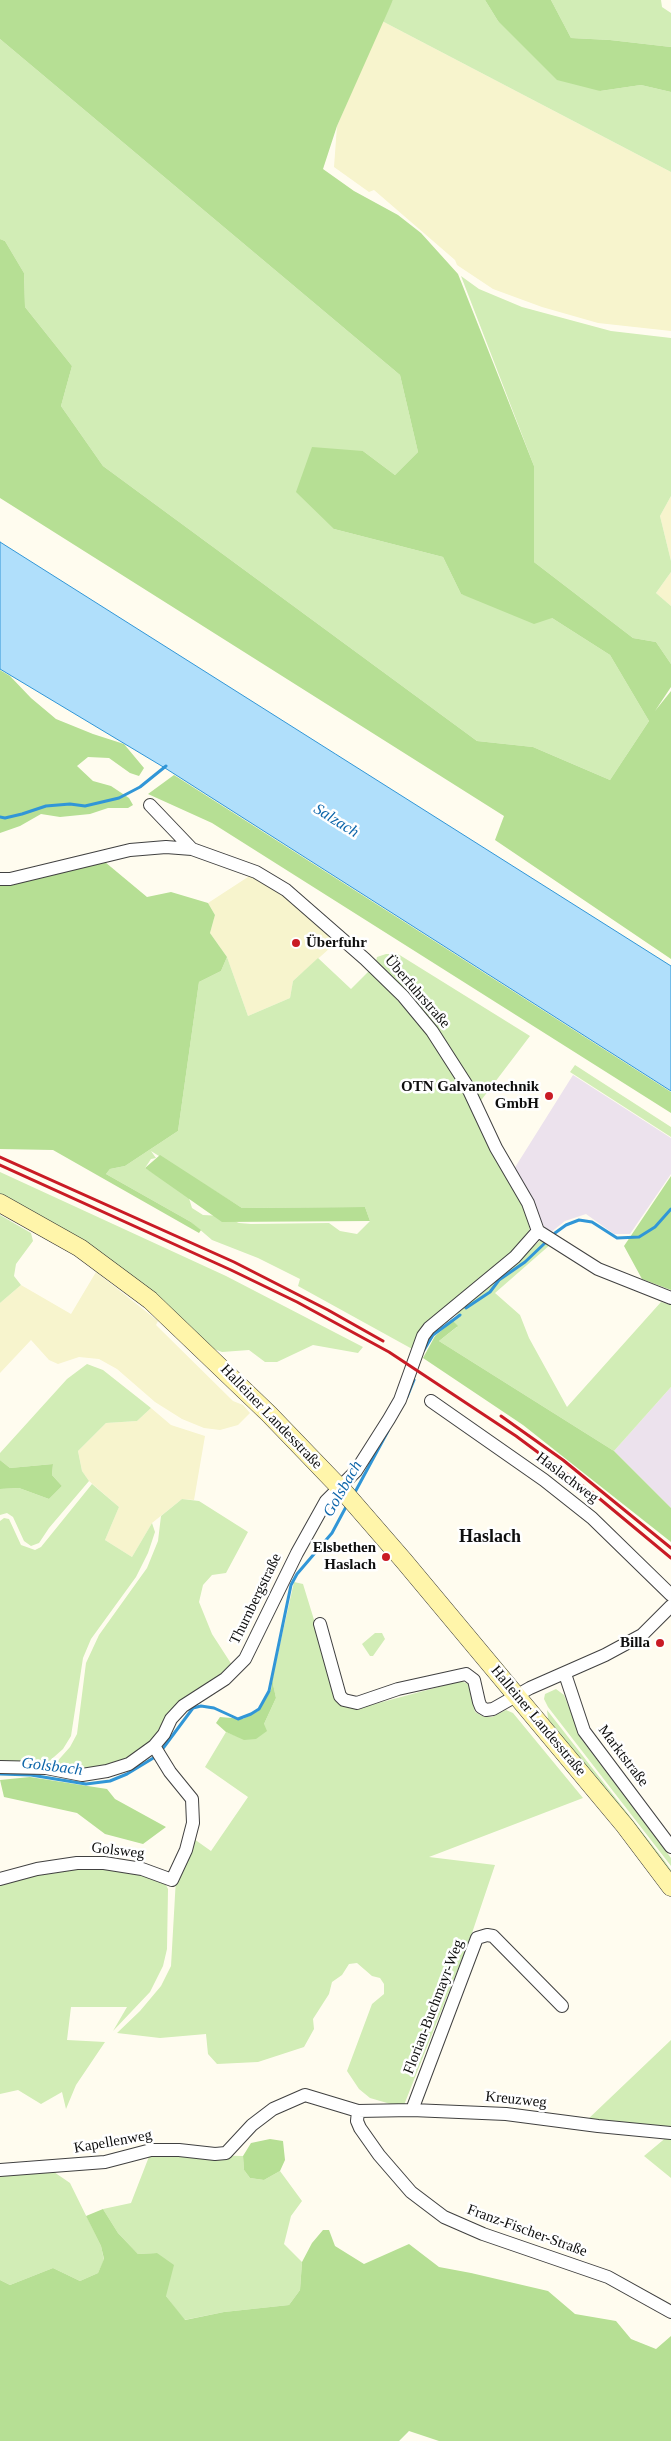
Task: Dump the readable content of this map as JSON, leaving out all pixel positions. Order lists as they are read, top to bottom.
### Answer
{
  "streets": {
    "main road": ["Halleiner Landesstraße"],
    "street": [
      "Überfuhrstraße",
      "Haslachweg",
      "Thurnbergstraße",
      "Marktstraße",
      "Golsweg",
      "Florian-Buchmayr-Weg",
      "Kreuzweg",
      "Kapellenweg",
      "Franz-Fischer-Straße"
    ]
  },
  "crossings": [
    ["Halleiner Landesstraße", "Thurnbergstraße"],
    ["Thurnbergstraße", "Golsweg"],
    ["Florian-Buchmayr-Weg", "Kreuzweg"],
    ["Kreuzweg", "Kapellenweg"],
    ["Kreuzweg", "Franz-Fischer-Straße"],
    ["Kapellenweg", "Franz-Fischer-Straße"]
  ],
  "districts": ["Haslach"],
  "water": ["Salzach", "Golsbach"],
  "places": [
    "Überfuhr",
    "OTN Galvanotechnik GmbH",
    "Elsbethen Haslach",
    "Billa"
  ]
}
